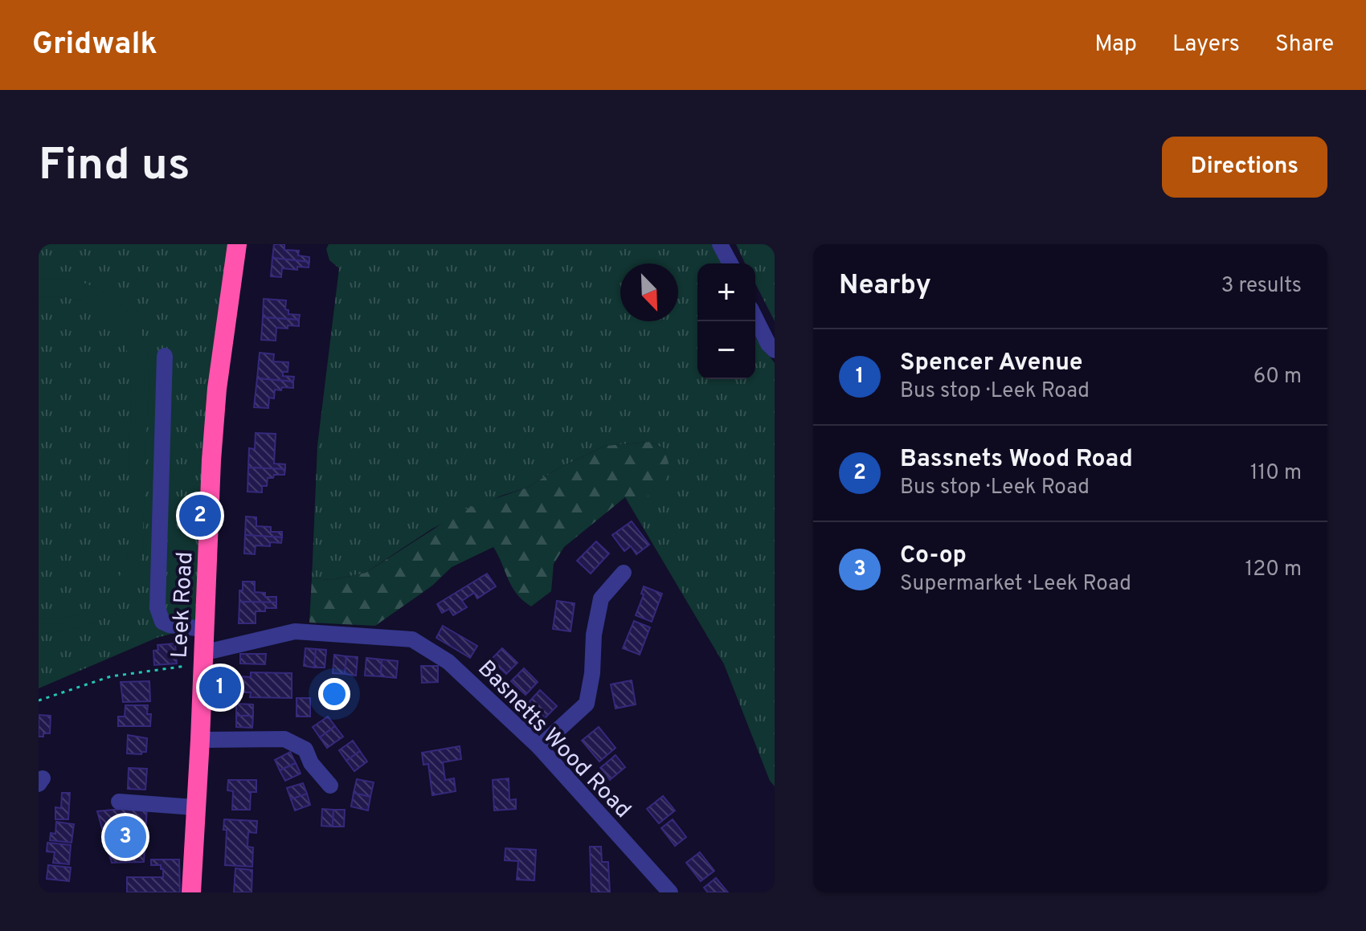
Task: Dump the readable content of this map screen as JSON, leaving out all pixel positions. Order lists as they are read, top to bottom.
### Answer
{
  "streets": {
    "highway": ["Leek Road"],
    "street": ["Basnetts Wood Road"]
  },
  "crossings": [
    ["Leek Road", "Basnetts Wood Road"]
  ],
  "north": "bottom right",
  "page": {
    "header": "Gridwalk",
    "nav": ["Map", "Layers", "Share"],
    "buttons": "Directions",
    "title": "Find us",
    "heading": ["Nearby", "3 results"],
    "map_buttons": ["+", "−"],
    "list": [
      {
        "mark": "1",
        "name": "Spencer Avenue",
        "note": "Bus stop · Leek Road",
        "value": "60 m"
      },
      {
        "mark": "2",
        "name": "Bassnets Wood Road",
        "note": "Bus stop · Leek Road",
        "value": "110 m"
      },
      {
        "mark": "3",
        "name": "Co-op",
        "note": "Supermarket · Leek Road",
        "value": "120 m"
      }
    ],
    "pins": ["2", "1", "3"]
  }
}
